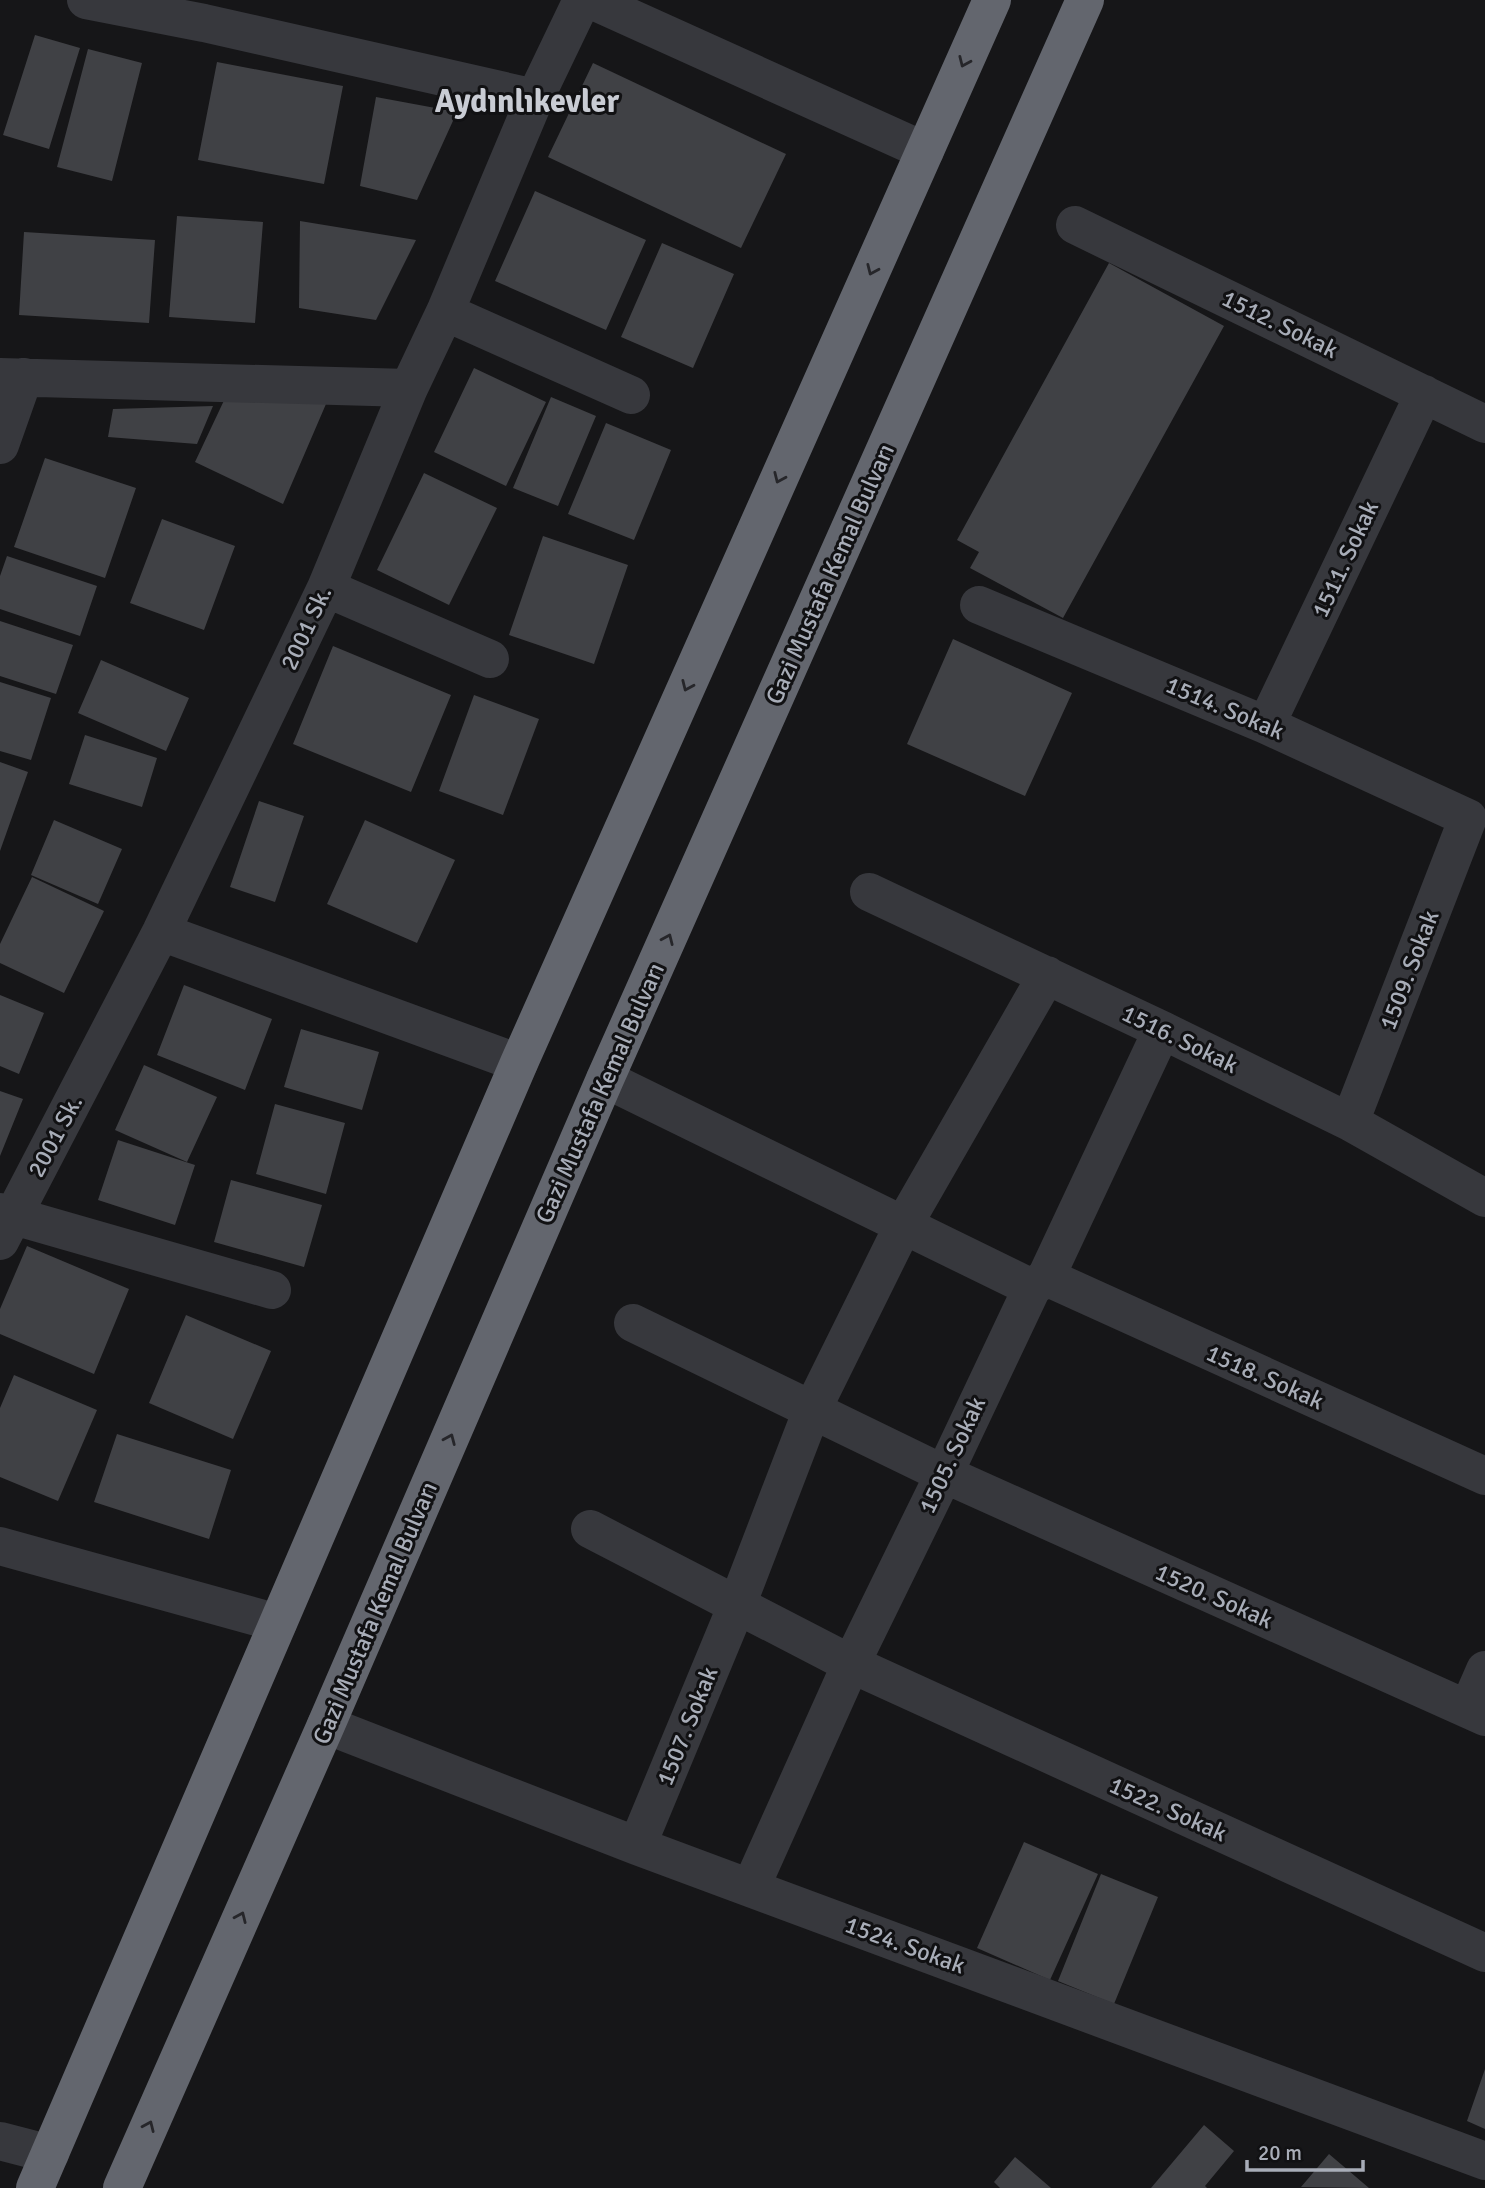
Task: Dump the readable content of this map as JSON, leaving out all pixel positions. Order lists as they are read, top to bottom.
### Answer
{
  "streets": {
    "highway": ["Gazi Mustafa Kemal Bulvarı"],
    "street": [
      "1512. Sokak",
      "1511. Sokak",
      "2001 Sk.",
      "1514. Sokak",
      "1509. Sokak",
      "1516. Sokak",
      "1518. Sokak",
      "1505. Sokak",
      "1520. Sokak",
      "1507. Sokak",
      "1522. Sokak",
      "1524. Sokak"
    ]
  },
  "crossings": [
    ["1512. Sokak", "1511. Sokak"],
    ["1511. Sokak", "1514. Sokak"],
    ["Gazi Mustafa Kemal Bulvarı", "1518. Sokak"],
    ["Gazi Mustafa Kemal Bulvarı", "1524. Sokak"],
    ["1514. Sokak", "1509. Sokak"],
    ["1509. Sokak", "1516. Sokak"],
    ["1516. Sokak", "1505. Sokak"],
    ["1516. Sokak", "1507. Sokak"],
    ["1518. Sokak", "1505. Sokak"],
    ["1518. Sokak", "1507. Sokak"],
    ["1505. Sokak", "1520. Sokak"],
    ["1505. Sokak", "1522. Sokak"],
    ["1505. Sokak", "1524. Sokak"],
    ["1520. Sokak", "1507. Sokak"],
    ["1507. Sokak", "1522. Sokak"],
    ["1507. Sokak", "1524. Sokak"]
  ],
  "districts": ["Aydınlıkevler"],
  "scale_bar": "20 m"
}
